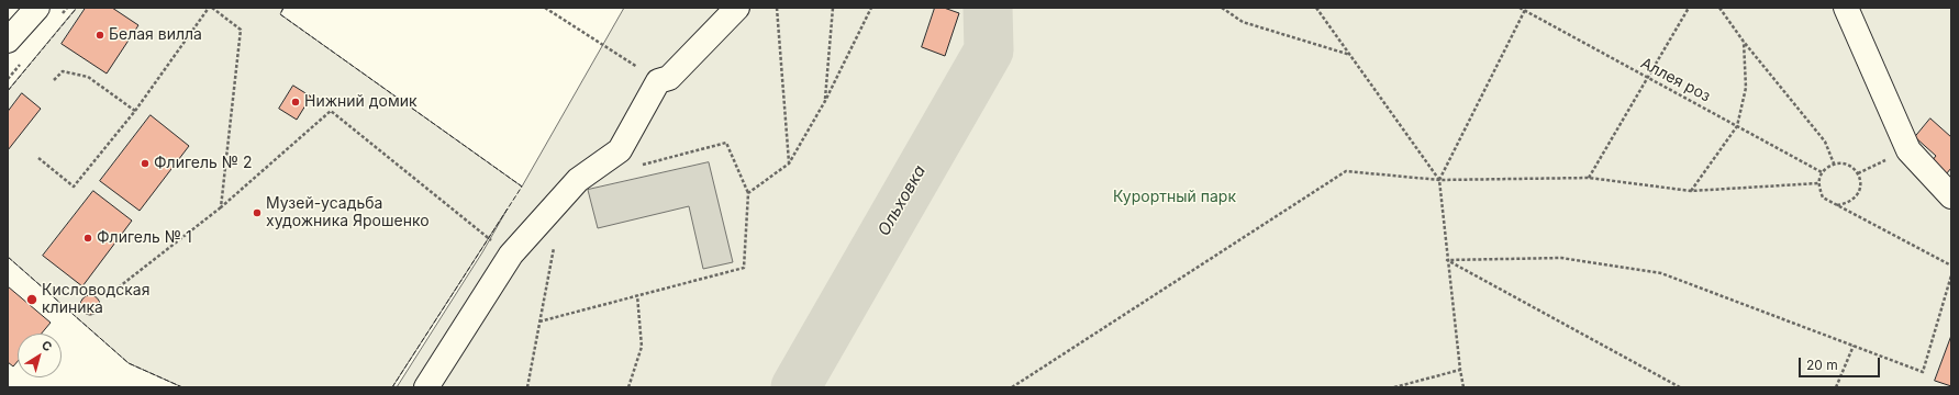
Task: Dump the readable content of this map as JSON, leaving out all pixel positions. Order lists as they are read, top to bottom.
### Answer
{
  "streets": {
    "path": ["Аллея роз"]
  },
  "water": ["Ольховка"],
  "parks": ["Курортный парк"],
  "places": [
    "Белая вилла",
    "Нижний домик",
    "Флигель № 2",
    "Музей-усадьба художника Ярошенко",
    "Флигель № 1",
    "Кисловодская клиника"
  ],
  "scale_bar": "20 m",
  "north": "top right"
}
